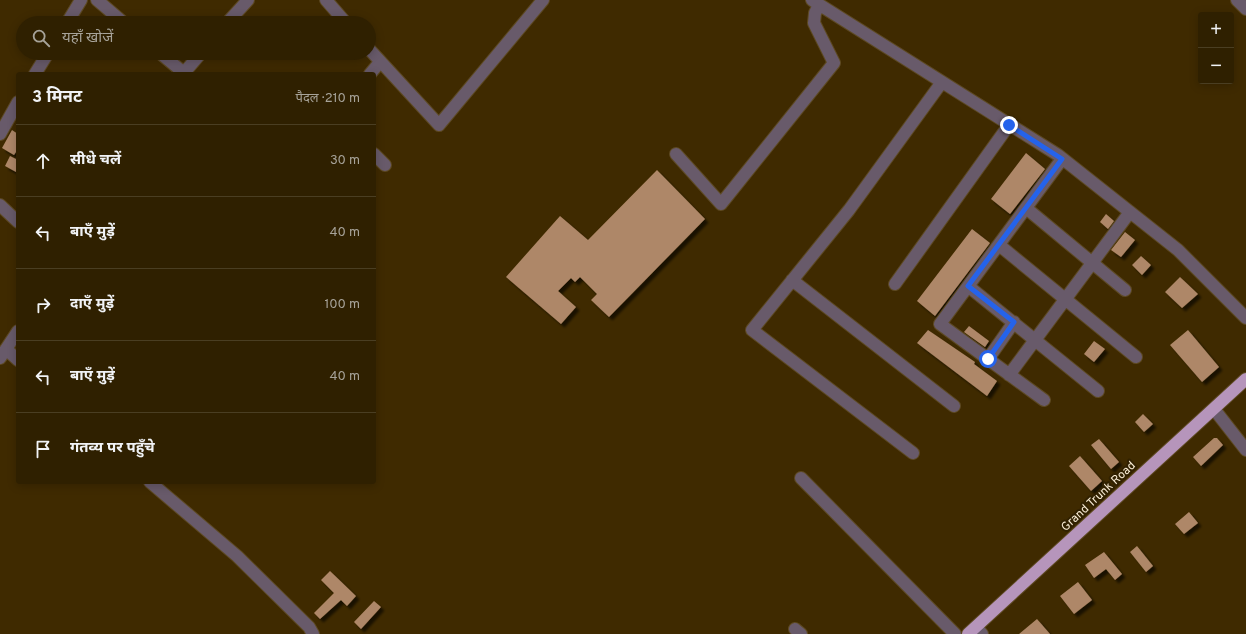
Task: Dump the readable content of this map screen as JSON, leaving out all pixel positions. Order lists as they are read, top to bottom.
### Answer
{
  "streets": {
    "highway": ["Grand Trunk Road"]
  },
  "page": {
    "map_buttons": ["+", "−"],
    "search": "यहाँ खोजें",
    "heading": ["3 मिनट", "पैदल · 210 m"],
    "list": [
      ["सीधे चलें", "30 m"],
      ["बाएँ मुड़ें", "40 m"],
      ["दाएँ मुड़ें", "100 m"],
      ["बाएँ मुड़ें", "40 m"],
      "गंतव्य पर पहुँचे"
    ]
  }
}
